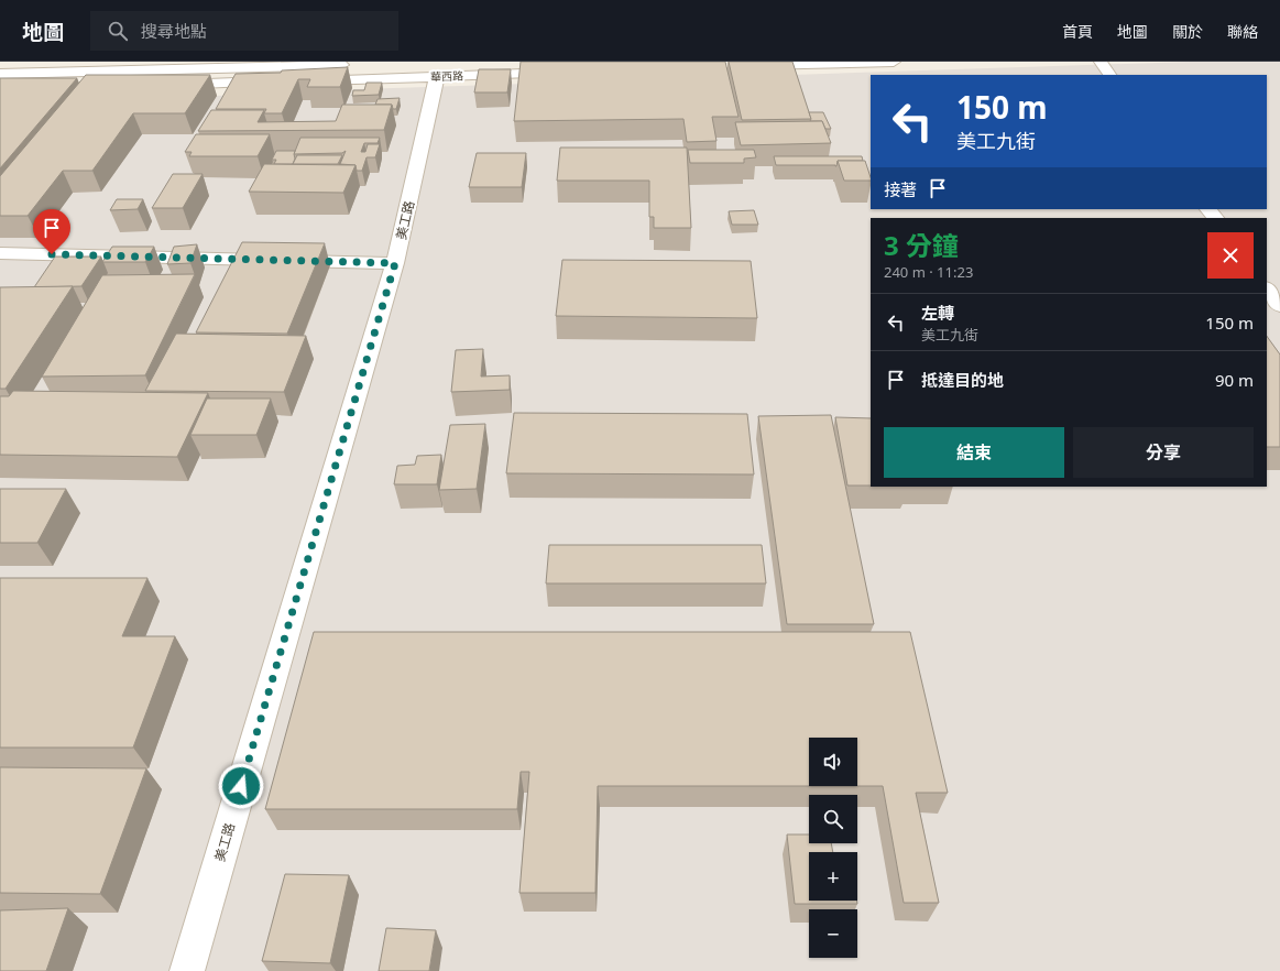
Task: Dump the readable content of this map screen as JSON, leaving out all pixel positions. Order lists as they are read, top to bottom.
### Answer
{
  "streets": {
    "street": ["華西路", "美工路"]
  },
  "crossings": [
    ["華西路", "美工路"]
  ],
  "page": {
    "header": "地圖",
    "search": "搜尋地點",
    "nav": [
      "首頁",
      "地圖",
      "關於",
      "聯絡"
    ],
    "turn": ["150 m", "美工九街"],
    "then": "接著",
    "heading": ["3 分鐘", "240 m · 11:23"],
    "list": [
      {
        "name": "左轉",
        "note": "美工九街",
        "value": "150 m"
      },
      {
        "name": "抵達目的地",
        "value": "90 m"
      }
    ],
    "buttons": ["結束", "分享"],
    "map_buttons": ["+", "−"]
  }
}
